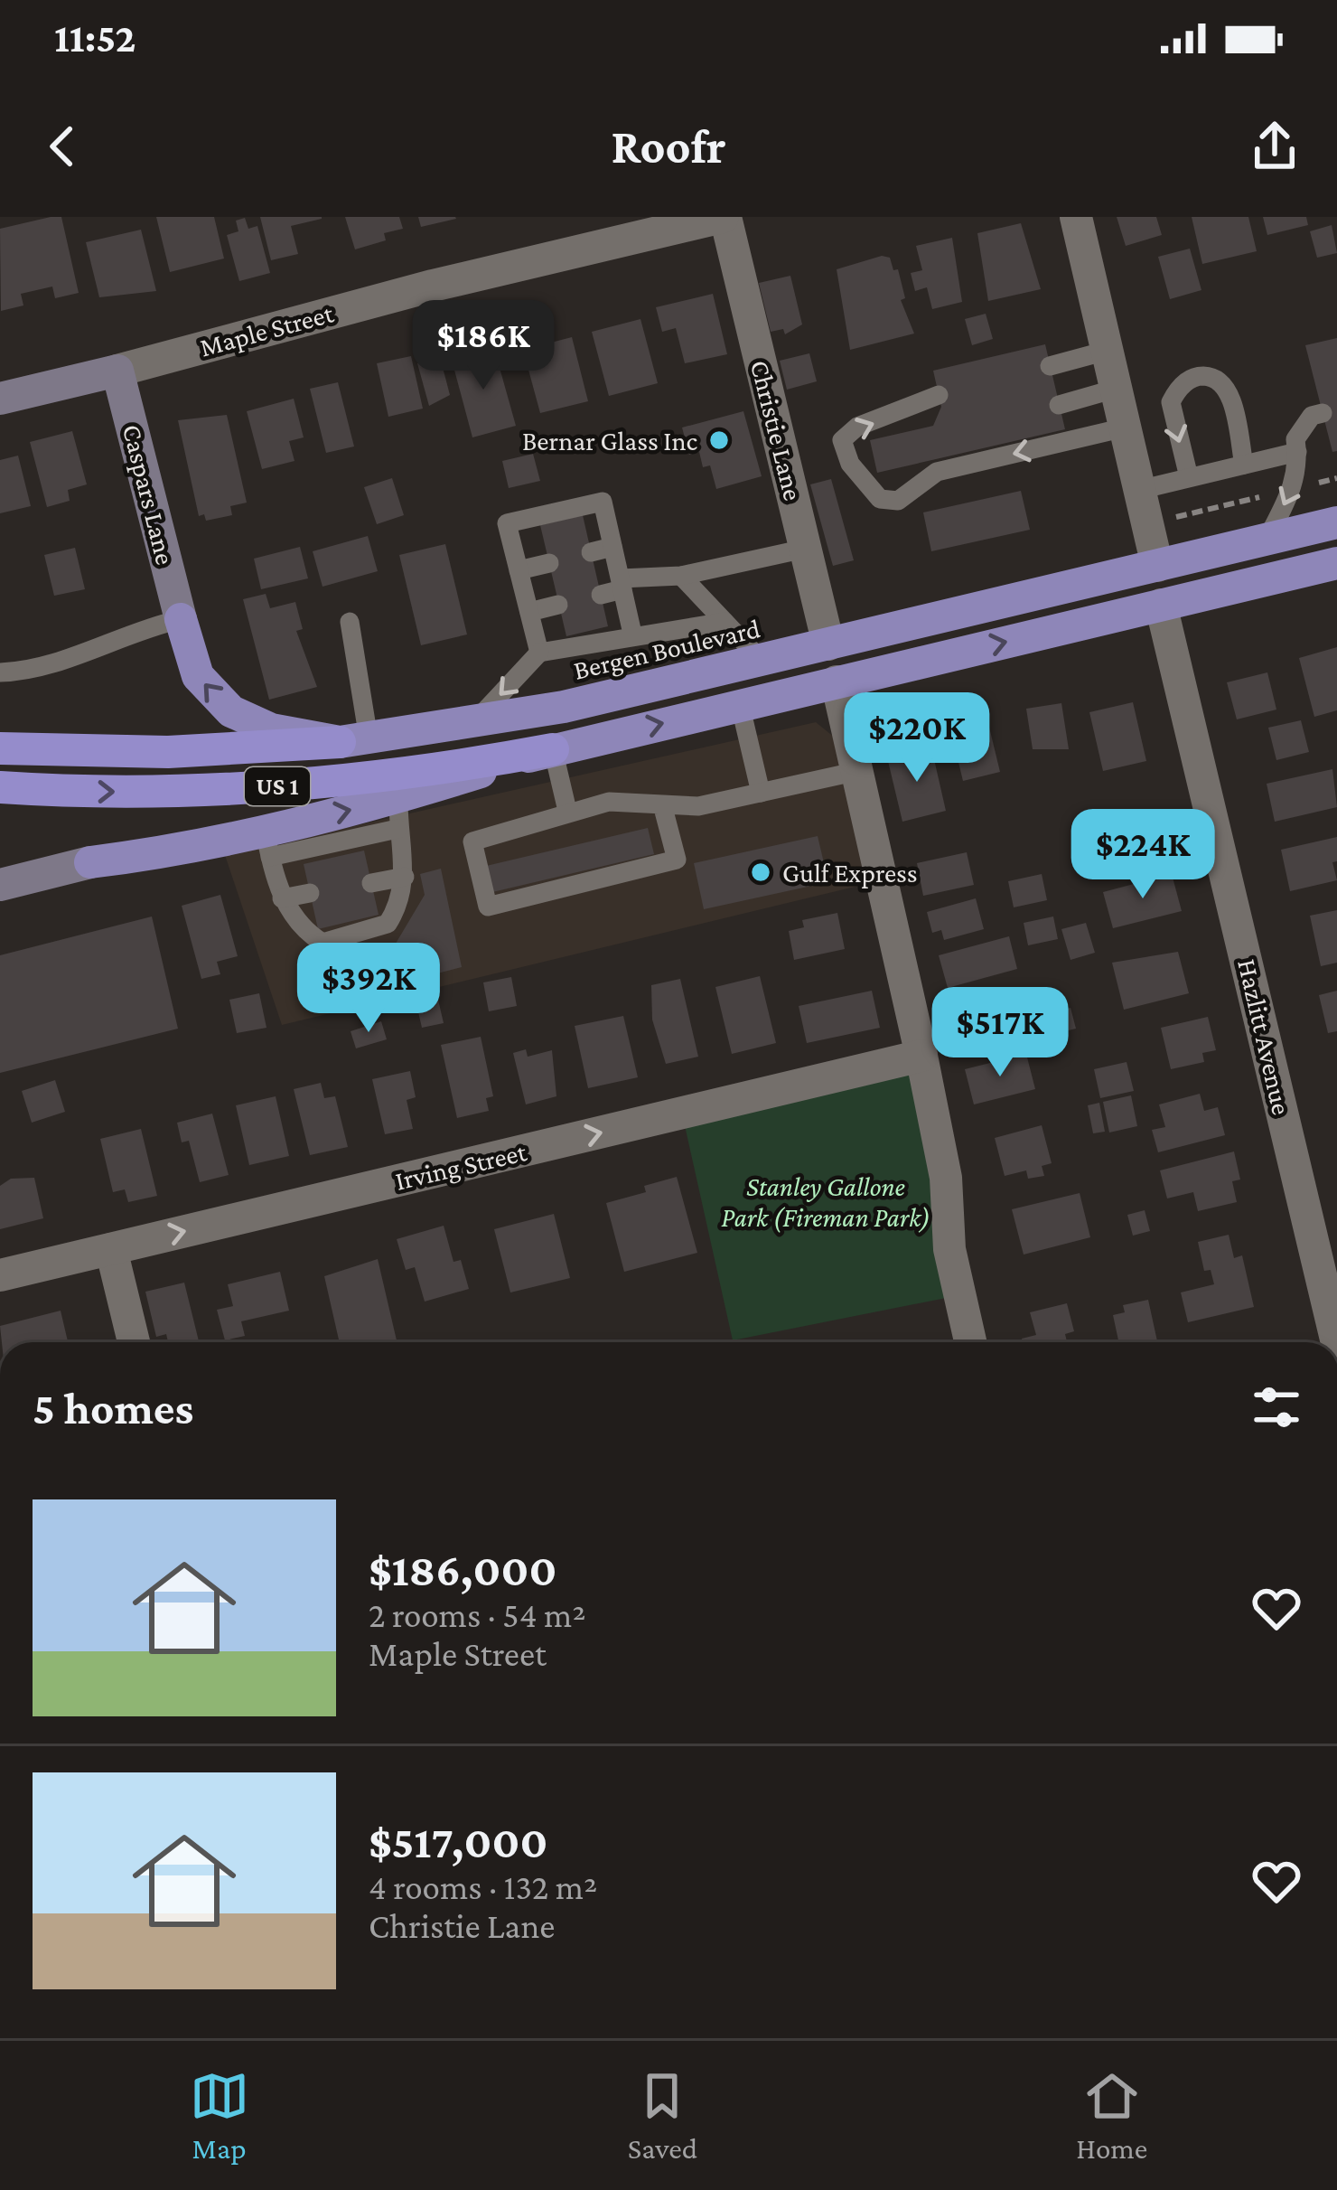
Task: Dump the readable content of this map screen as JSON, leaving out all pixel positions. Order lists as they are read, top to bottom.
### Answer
{
  "streets": {
    "highway": ["Bergen Boulevard", "US 1"],
    "main road": ["Maple Street", "Caspars Lane"],
    "street": ["Christie Lane", "Hazlitt Avenue", "Irving Street"]
  },
  "crossings": [
    ["Maple Street", "Christie Lane"],
    ["Maple Street", "Caspars Lane"],
    ["Christie Lane", "Bergen Boulevard"],
    ["US 1", "Hazlitt Avenue"]
  ],
  "one_way": ["Irving Street"],
  "parks": ["Stanley Gallone Park (Fireman Park)"],
  "places": ["Bernar Glass Inc", "Gulf Express"],
  "page": {
    "status": "11:52",
    "header": "Roofr",
    "price": [
      "$186K",
      "$220K",
      "$224K",
      "$392K",
      "$517K"
    ],
    "heading": "5 homes",
    "list": [
      {
        "name": "$186,000",
        "note": "2 rooms · 54 m² · Maple Street"
      },
      {
        "name": "$517,000",
        "note": "4 rooms · 132 m² · Christie Lane"
      }
    ],
    "tabs": ["Map", "Saved", "Home"]
  }
}
